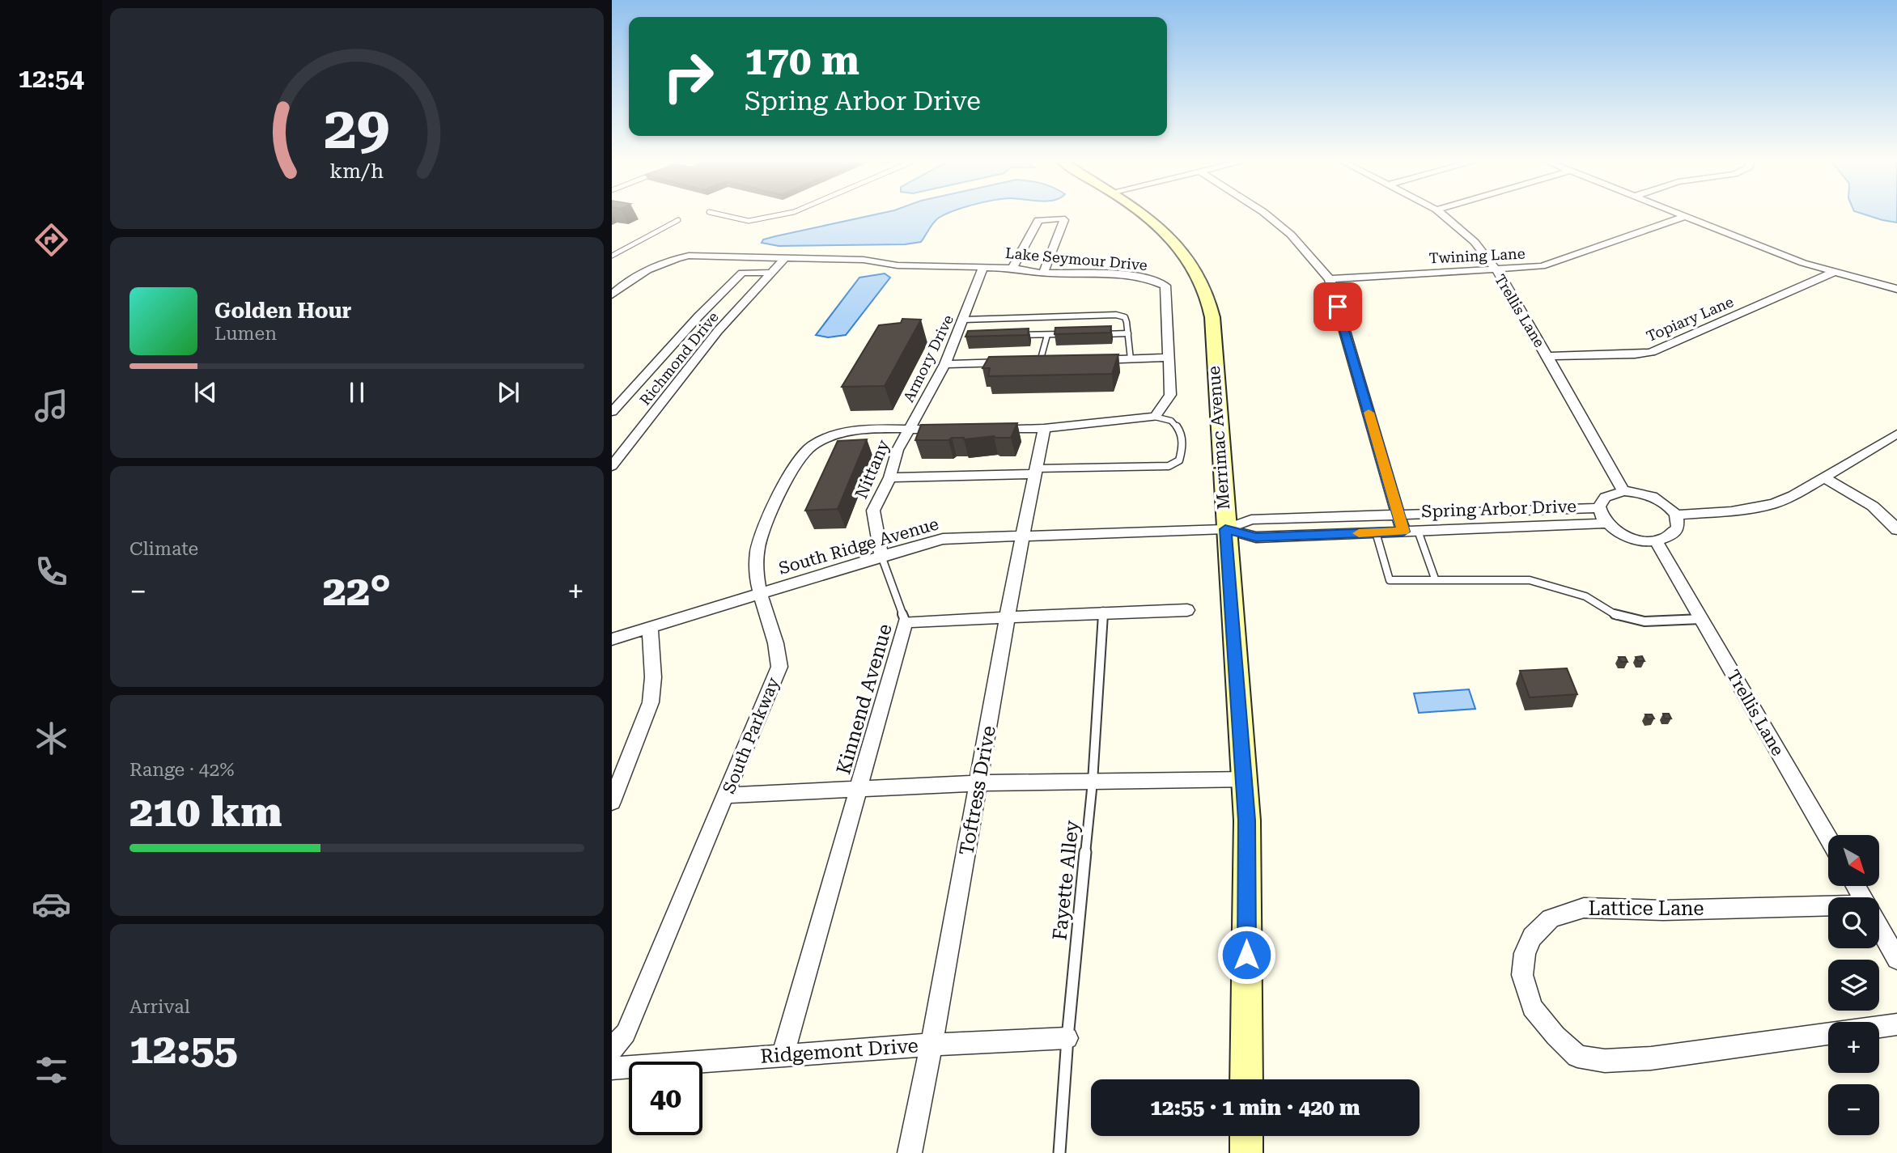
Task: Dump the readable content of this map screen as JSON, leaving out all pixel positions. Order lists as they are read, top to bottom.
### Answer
{
  "streets": {
    "street": [
      "Twining Lane",
      "Lake Seymour Drive",
      "Trellis Lane",
      "Topiary Lane",
      "Richmond Drive",
      "Armory Drive",
      "Merrimac Avenue",
      "Nittany",
      "Spring Arbor Drive",
      "South Ridge Avenue",
      "Kinnend Avenue",
      "South Parkway",
      "Toftress Drive",
      "Lattice Lane",
      "Ridgemont Drive"
    ],
    "lane": ["Fayette Alley"]
  },
  "crossings": [
    ["Twining Lane", "Trellis Lane"],
    ["Lake Seymour Drive", "Richmond Drive"],
    ["Lake Seymour Drive", "Armory Drive"],
    ["Trellis Lane", "Topiary Lane"],
    ["Armory Drive", "Nittany"],
    ["Armory Drive", "South Parkway"],
    ["Merrimac Avenue", "Spring Arbor Drive"],
    ["Merrimac Avenue", "South Ridge Avenue"],
    ["Nittany", "South Ridge Avenue"],
    ["Nittany", "South Parkway"],
    ["Spring Arbor Drive", "South Ridge Avenue"],
    ["South Ridge Avenue", "South Parkway"],
    ["South Ridge Avenue", "Toftress Drive"],
    ["Kinnend Avenue", "Toftress Drive"],
    ["Kinnend Avenue", "Fayette Alley"],
    ["Kinnend Avenue", "Ridgemont Drive"],
    ["Toftress Drive", "Ridgemont Drive"],
    ["Fayette Alley", "Ridgemont Drive"]
  ],
  "north": "bottom right",
  "page": {
    "tabs": "12:54",
    "turn": ["170 m", "Spring Arbor Drive"],
    "song": ["Golden Hour", "Lumen"],
    "tile": [
      "Climate",
      ["Range · 42%", "210 km"],
      ["Arrival", "12:55"]
    ],
    "heat": ["−", "22°", "+"],
    "map_buttons": ["+", "−"],
    "limit": "40",
    "trip": "12:55 · 1 min · 420 m",
    "gauge": ["29", "km/h"]
  }
}
